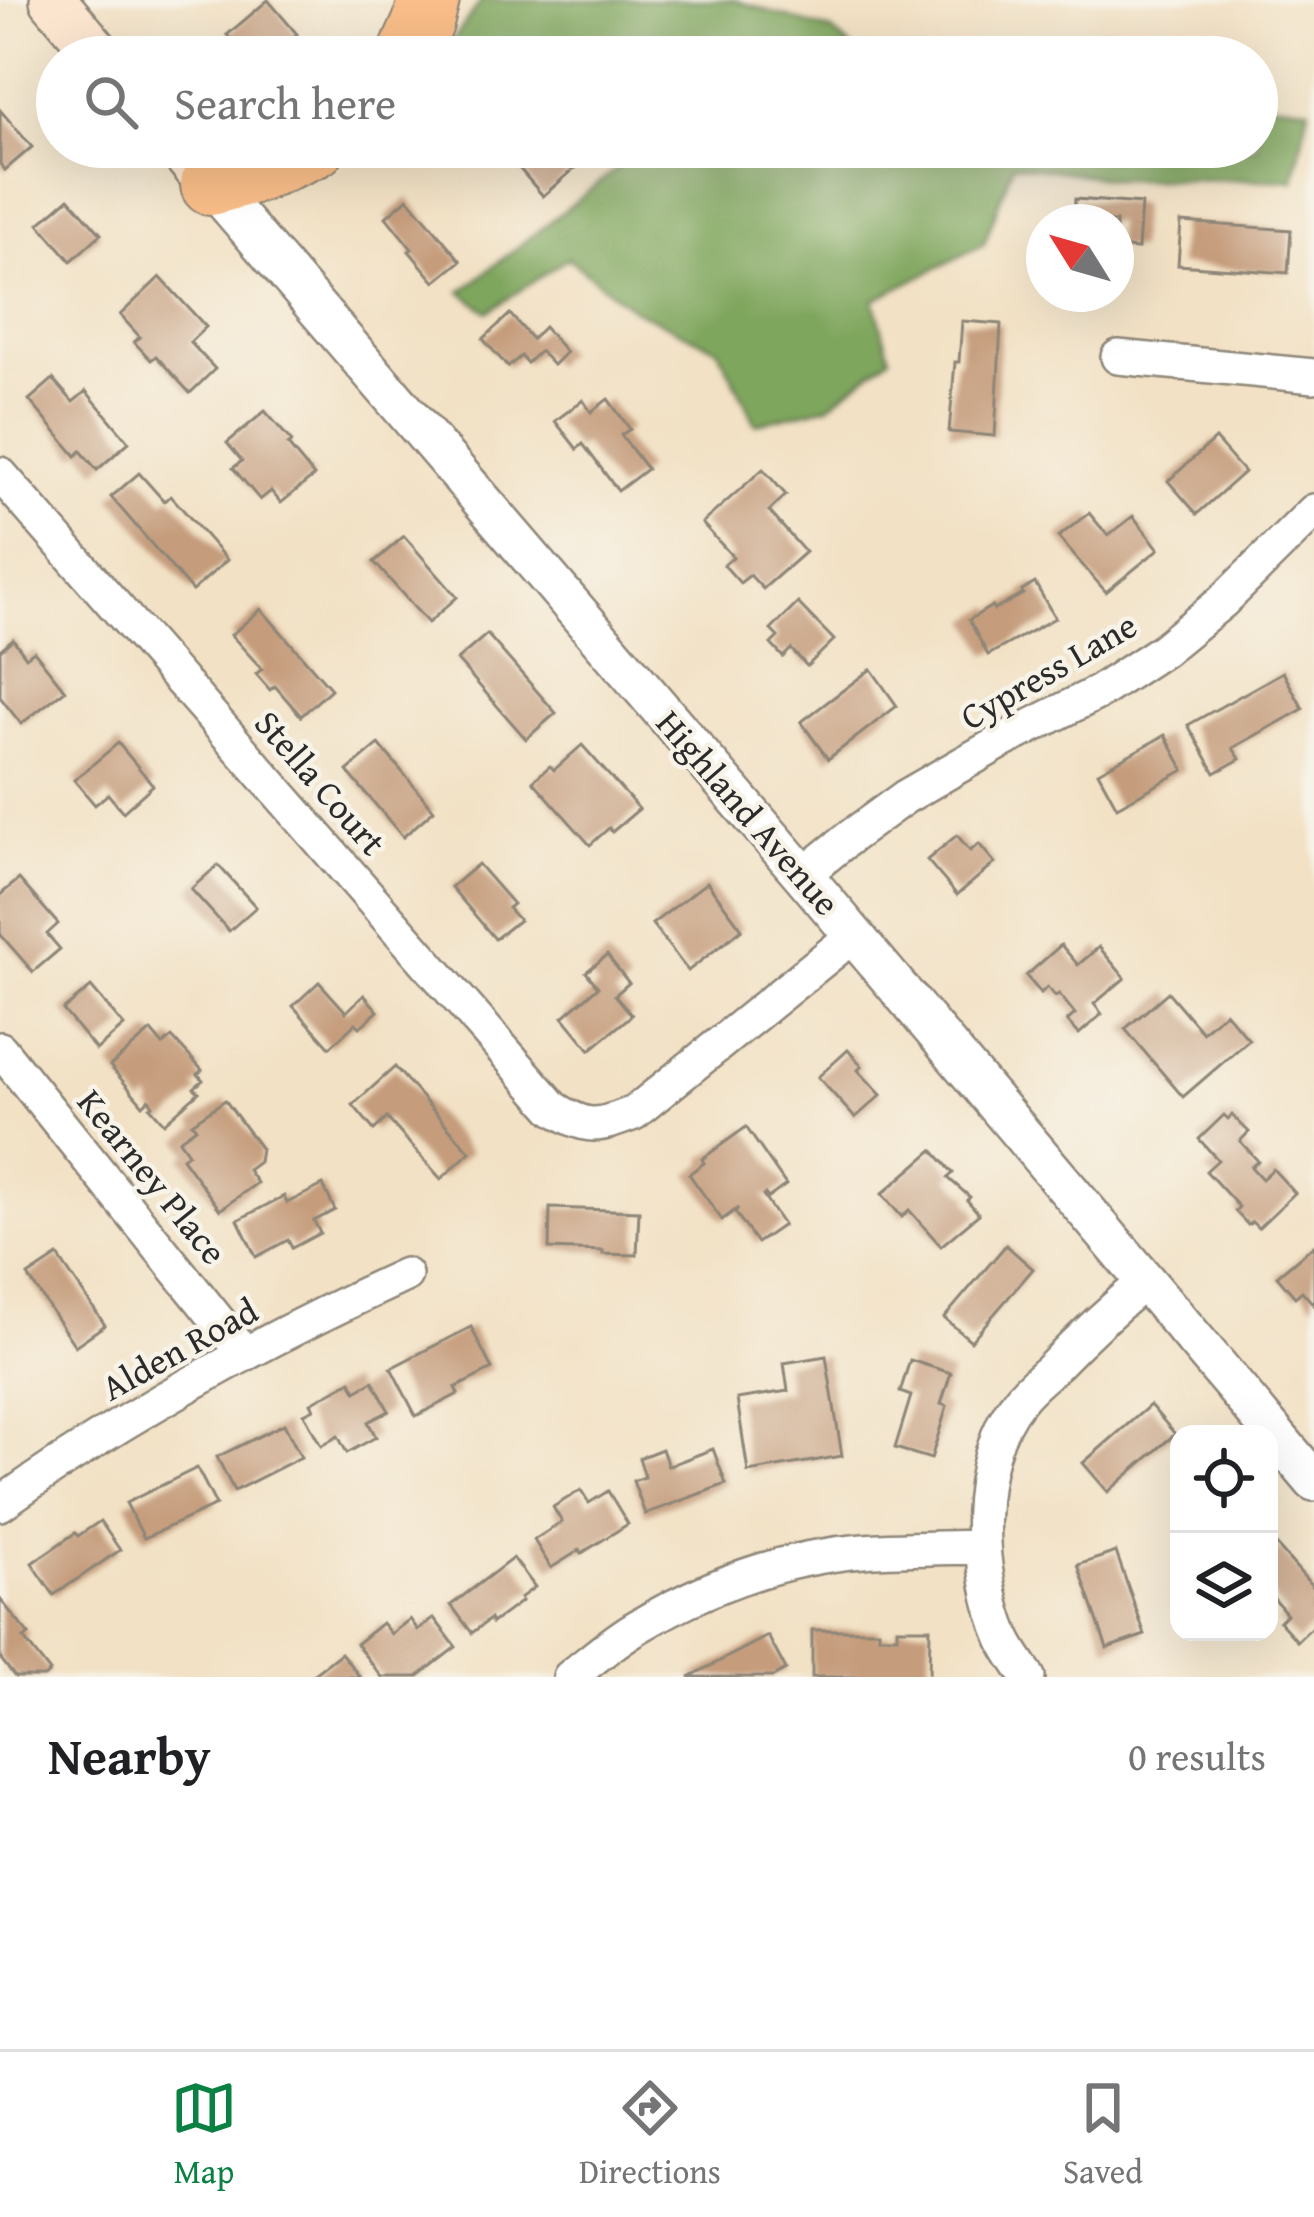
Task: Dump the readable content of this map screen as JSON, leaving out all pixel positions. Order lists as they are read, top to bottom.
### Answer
{
  "streets": {
    "street": [
      "Cypress Lane",
      "Stella Court",
      "Highland Avenue",
      "Kearney Place",
      "Alden Road"
    ]
  },
  "crossings": [
    ["Cypress Lane", "Highland Avenue"],
    ["Stella Court", "Highland Avenue"],
    ["Kearney Place", "Alden Road"]
  ],
  "north": "top left",
  "page": {
    "search": "Search here",
    "heading": ["Nearby", "0 results"],
    "nav": ["Map", "Directions", "Saved"]
  }
}
